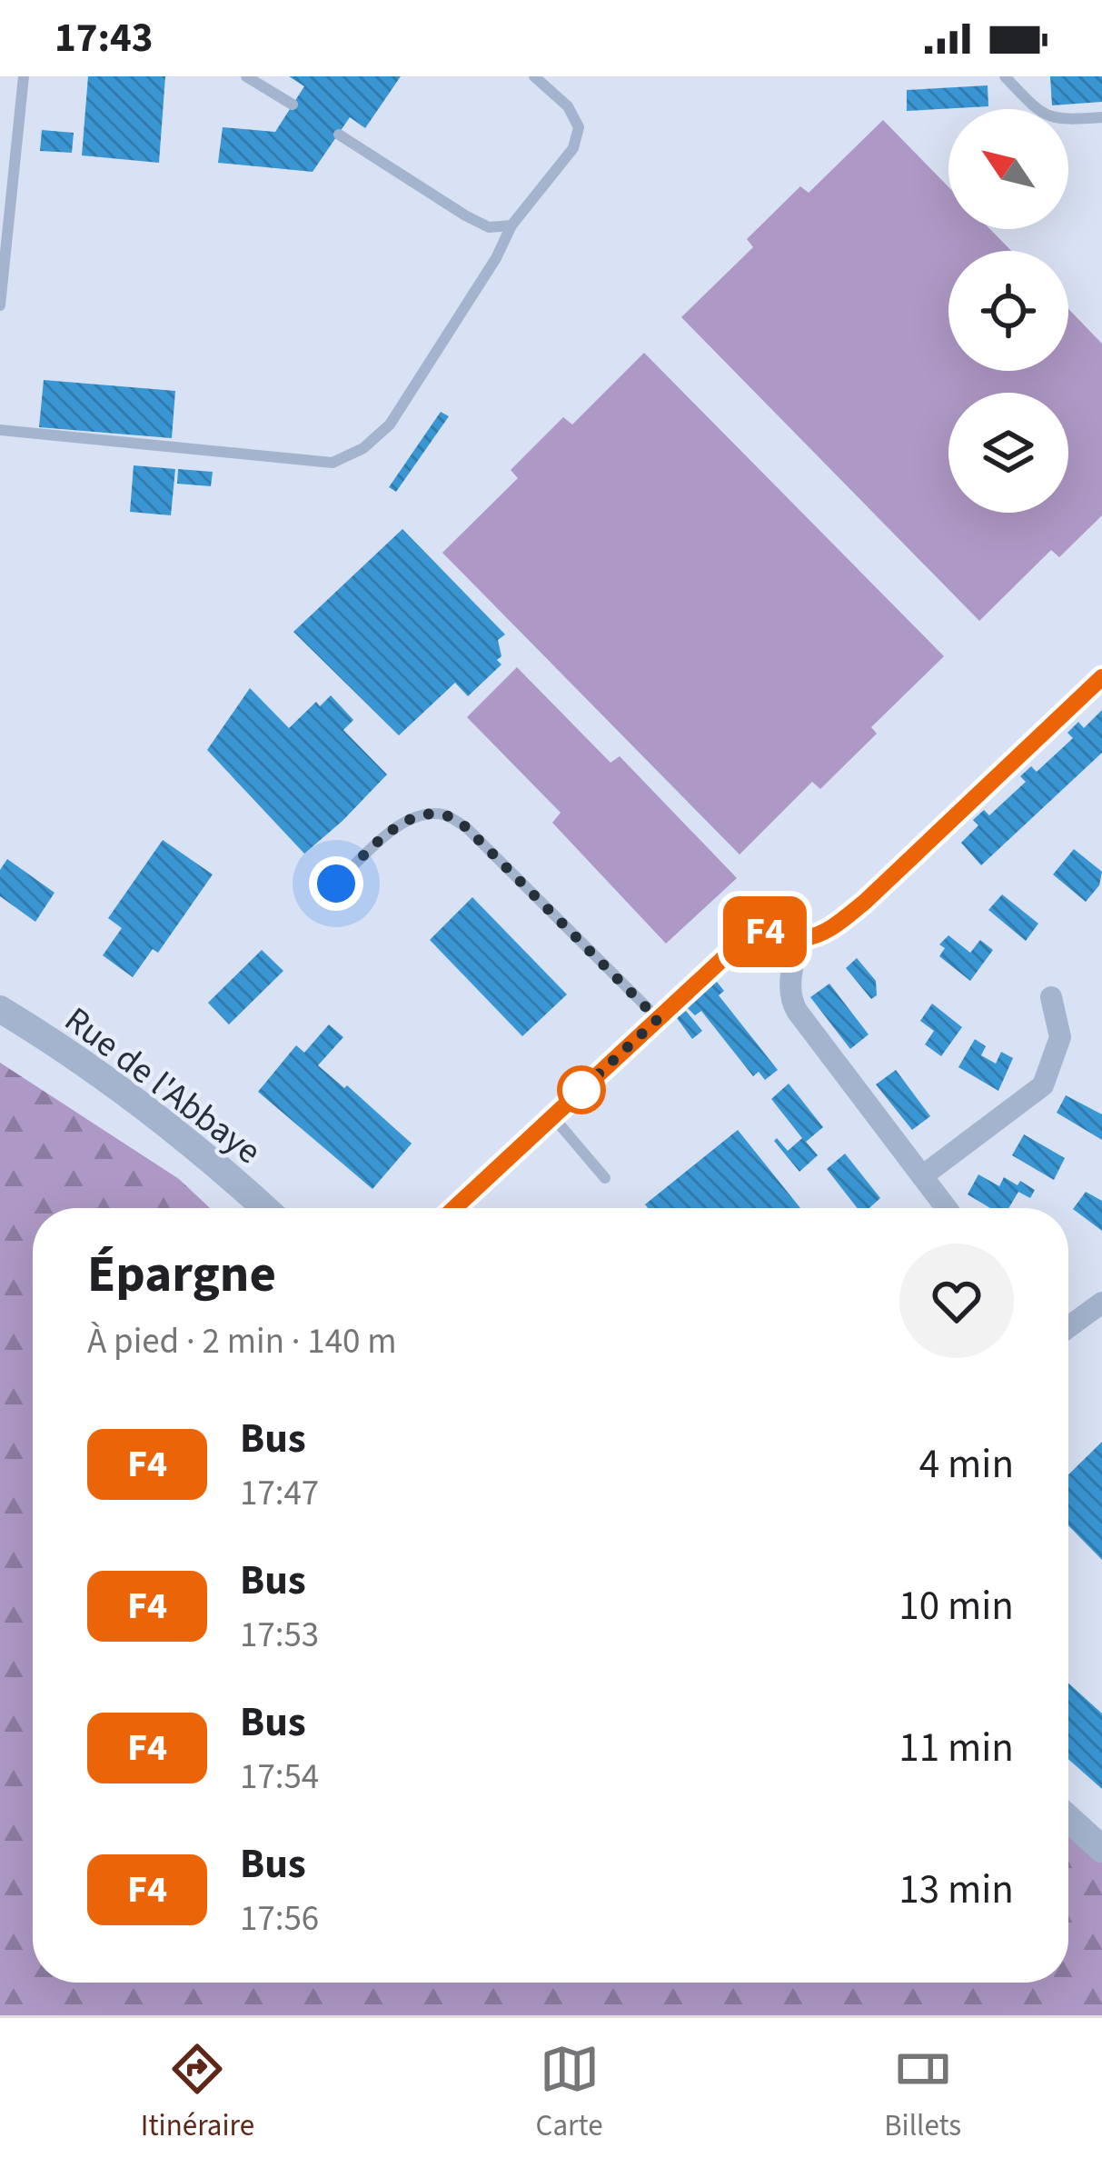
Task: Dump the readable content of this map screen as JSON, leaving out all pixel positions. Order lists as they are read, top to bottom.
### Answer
{
  "streets": {
    "street": ["Rue de l'Abbaye"]
  },
  "lines": ["bus line F4"],
  "north": "top left",
  "page": {
    "status": "17:43",
    "on_map": "F4",
    "heading": ["Épargne", "À pied · 2 min · 140 m"],
    "list": [
      {
        "mark": "F4",
        "name": "Bus",
        "note": "17:47",
        "value": "4 min"
      },
      {
        "mark": "F4",
        "name": "Bus",
        "note": "17:53",
        "value": "10 min"
      },
      {
        "mark": "F4",
        "name": "Bus",
        "note": "17:54",
        "value": "11 min"
      },
      {
        "mark": "F4",
        "name": "Bus",
        "note": "17:56",
        "value": "13 min"
      }
    ],
    "tabs": ["Itinéraire", "Carte", "Billets"]
  }
}
